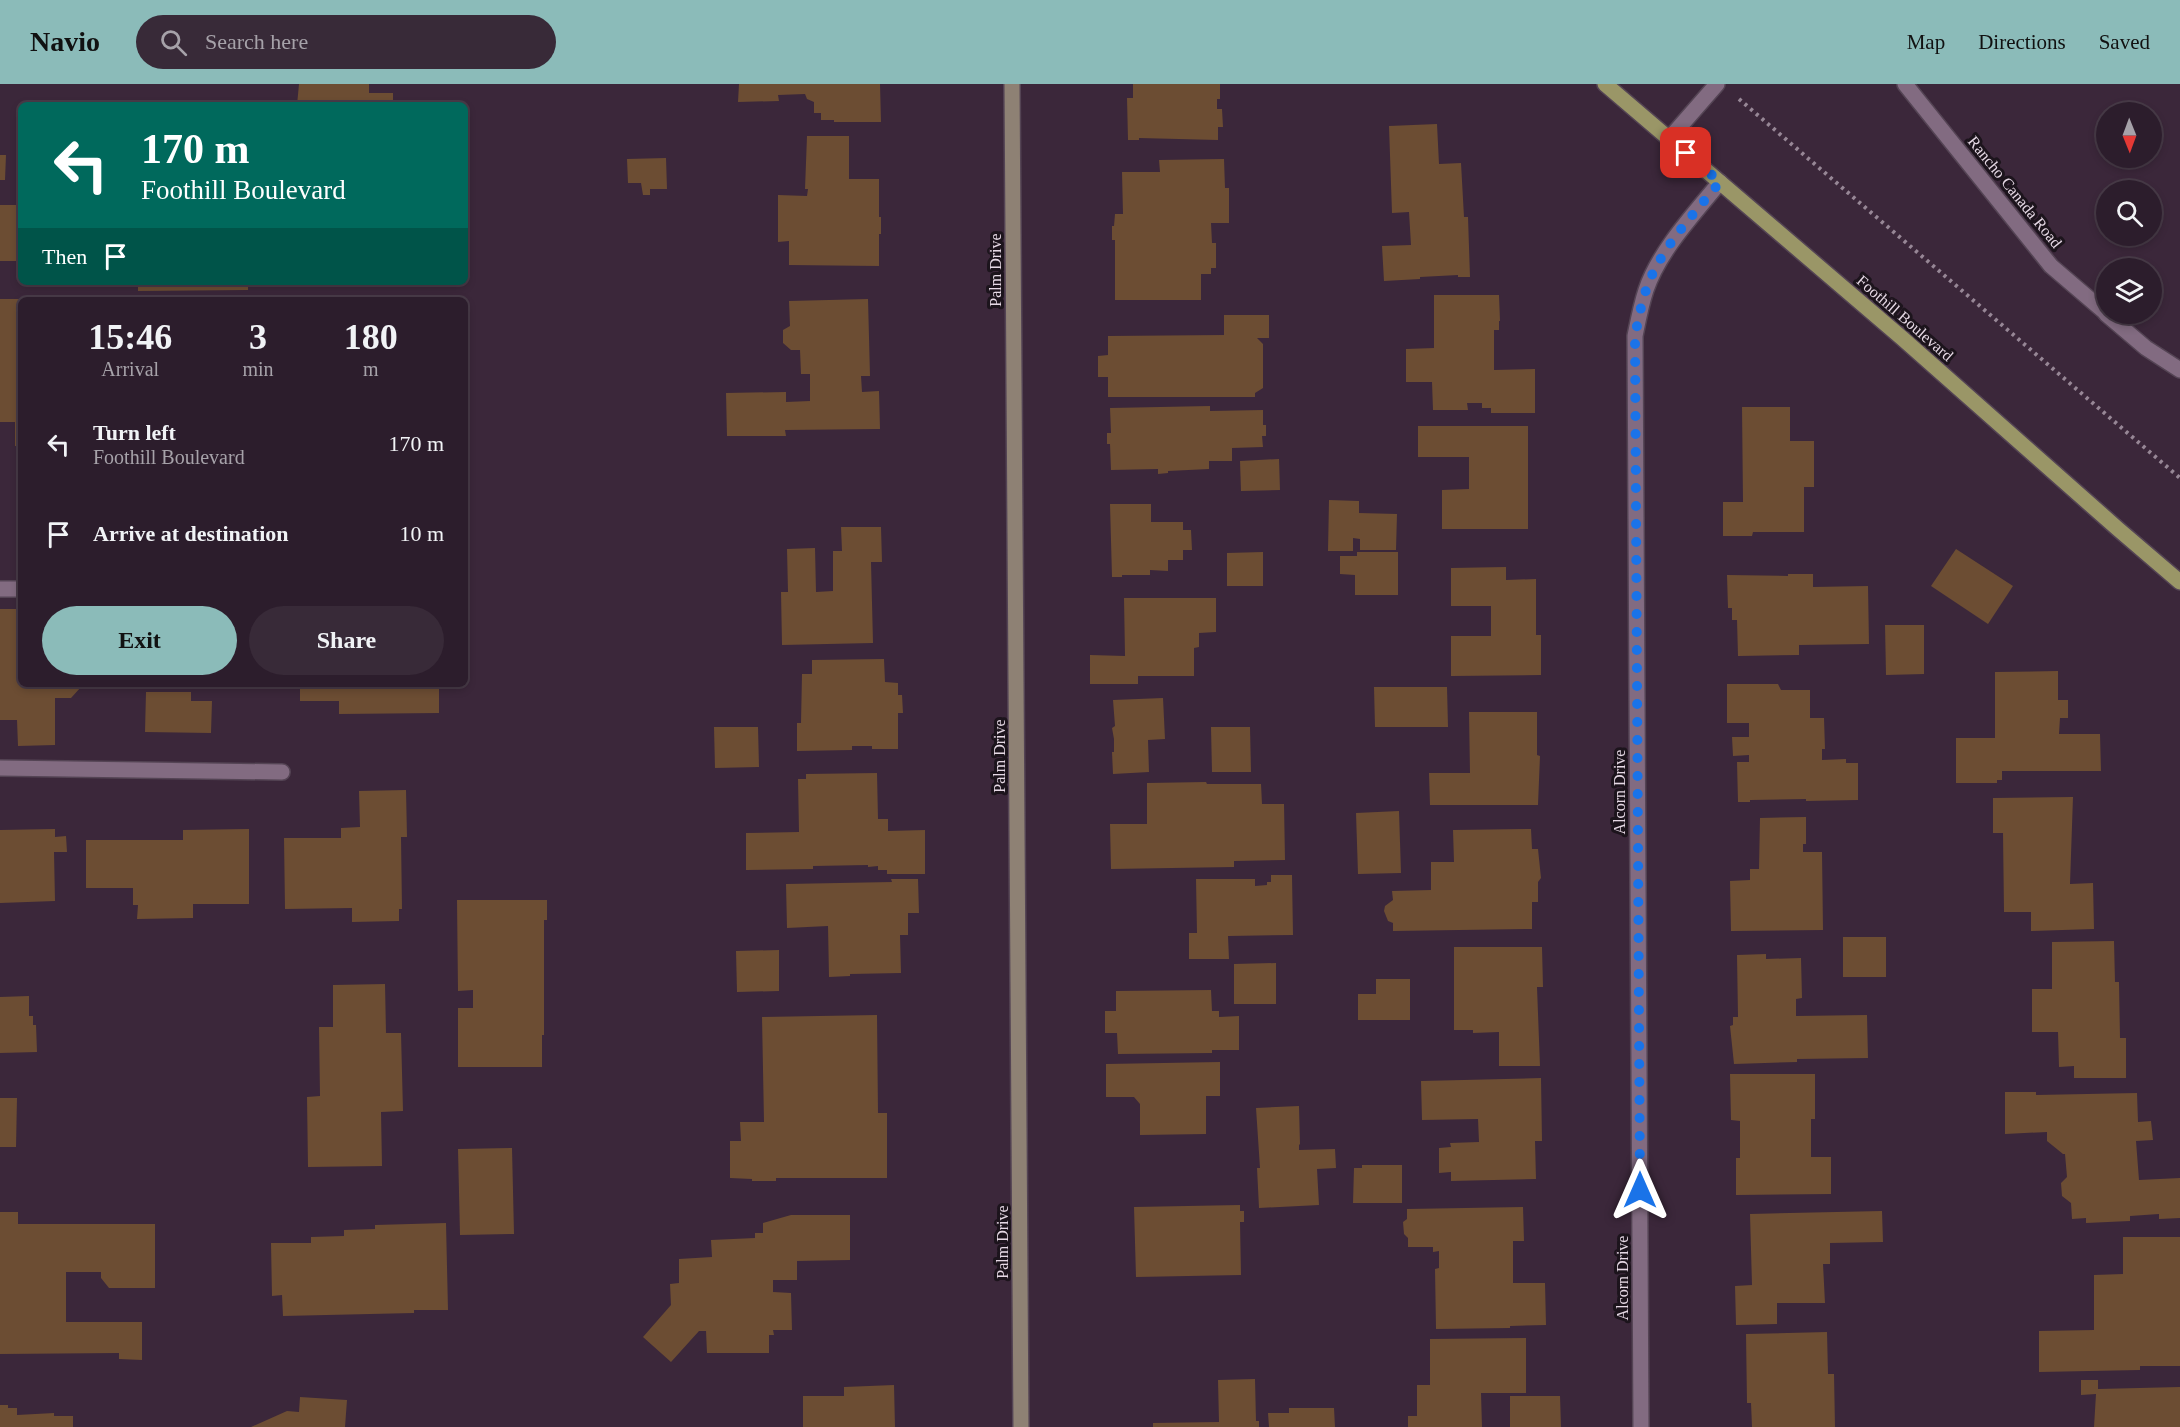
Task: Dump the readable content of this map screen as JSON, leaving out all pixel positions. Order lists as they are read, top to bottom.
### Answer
{
  "streets": {
    "main road": ["Foothill Boulevard"],
    "street": ["Rancho Canada Road", "Palm Drive", "Alcorn Drive"]
  },
  "crossings": [
    ["Foothill Boulevard", "Alcorn Drive"]
  ],
  "north": "bottom",
  "page": {
    "header": "Navio",
    "search": "Search here",
    "nav": ["Map", "Directions", "Saved"],
    "turn": ["170 m", "Foothill Boulevard"],
    "then": "Then",
    "eta": [
      "15:46",
      "Arrival",
      "3",
      "min",
      "180",
      "m"
    ],
    "list": [
      {
        "name": "Turn left",
        "note": "Foothill Boulevard",
        "value": "170 m"
      },
      {
        "name": "Arrive at destination",
        "value": "10 m"
      }
    ],
    "buttons": ["Exit", "Share"]
  }
}
